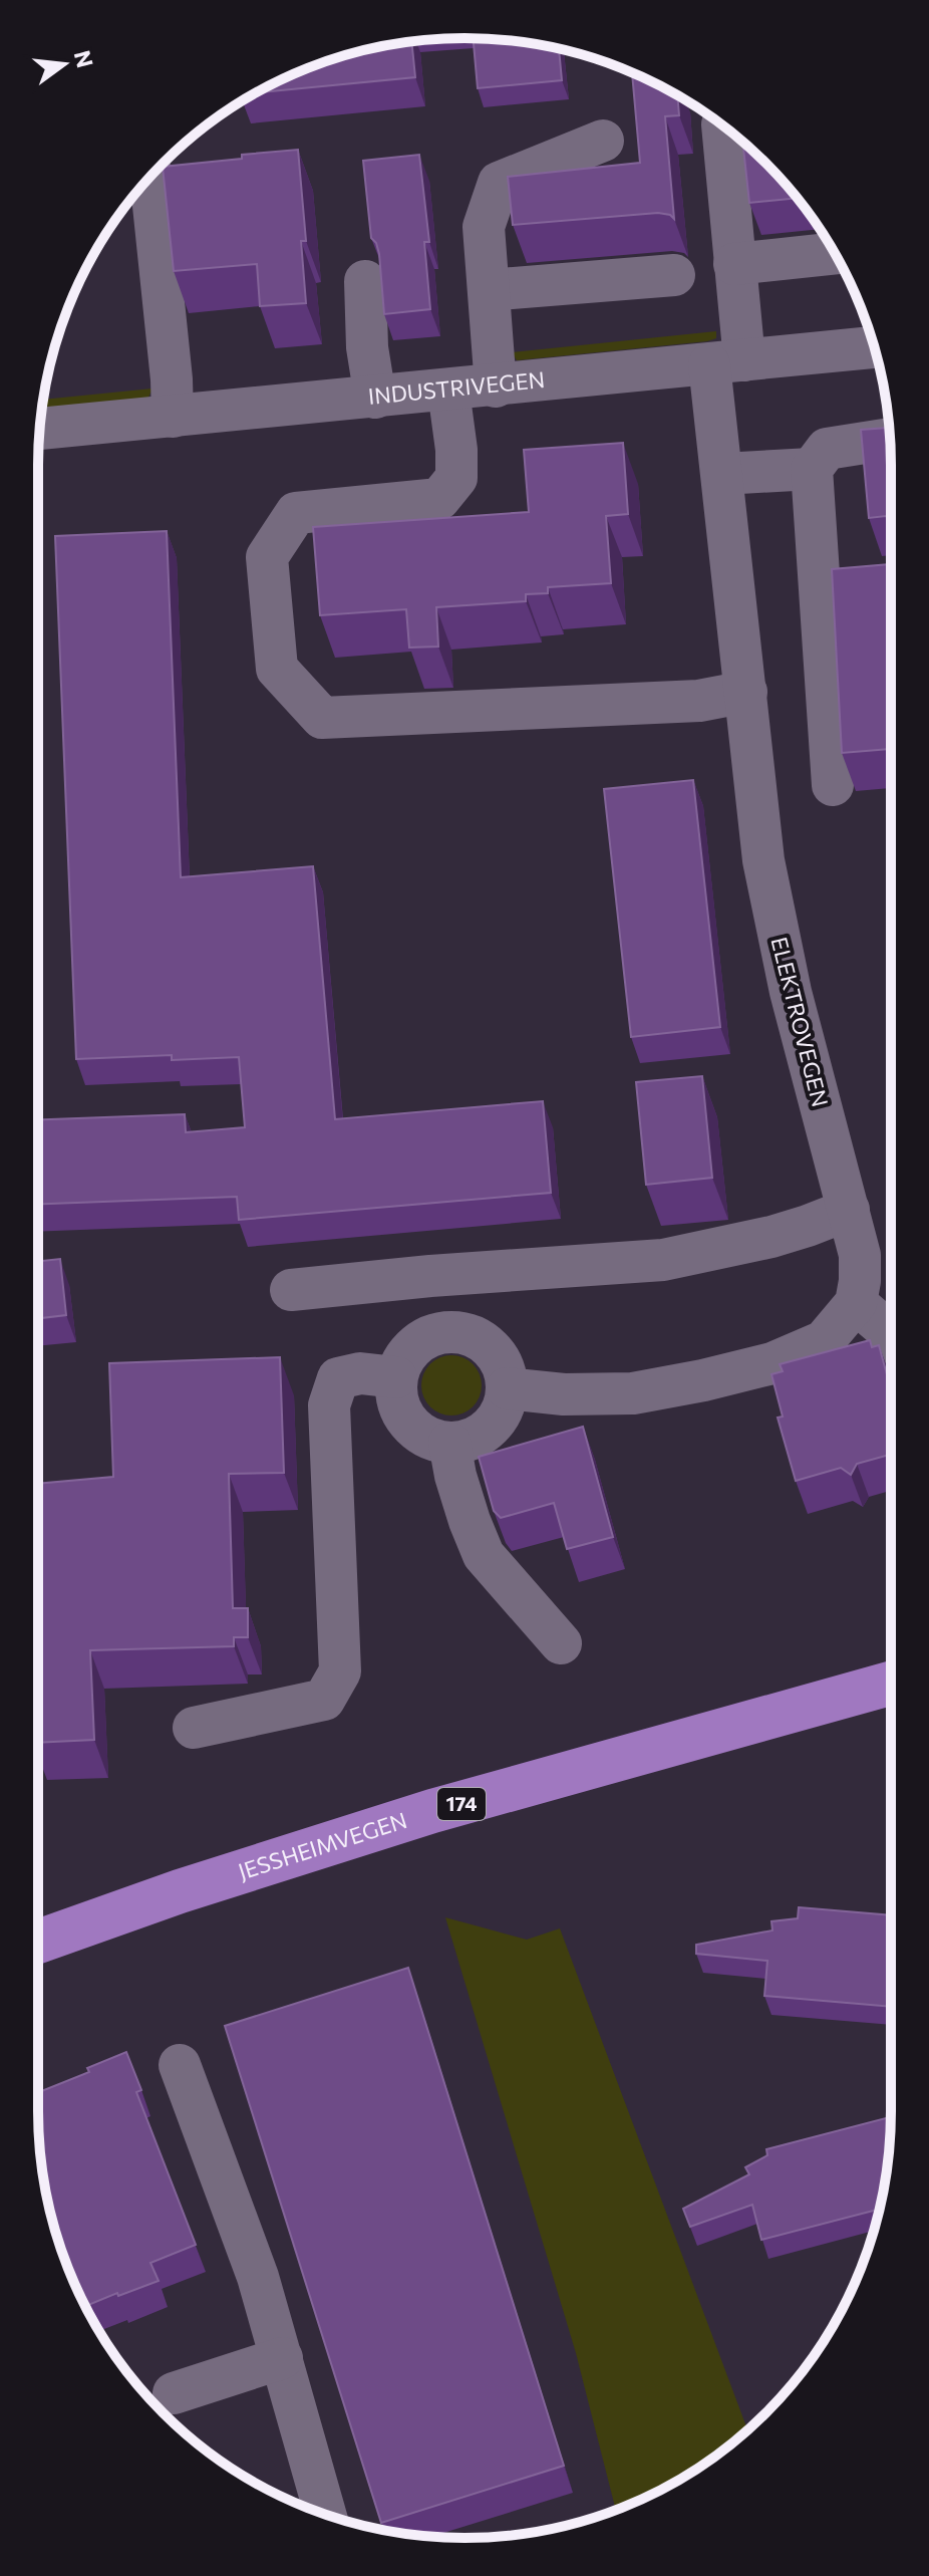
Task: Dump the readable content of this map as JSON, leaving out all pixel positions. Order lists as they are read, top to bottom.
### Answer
{
  "streets": {
    "main road": ["174", "JESSHEIMVEGEN"],
    "street": ["INDUSTRIVEGEN", "ELEKTROVEGEN"]
  },
  "crossings": [
    ["INDUSTRIVEGEN", "ELEKTROVEGEN"]
  ],
  "north": "right"
}
